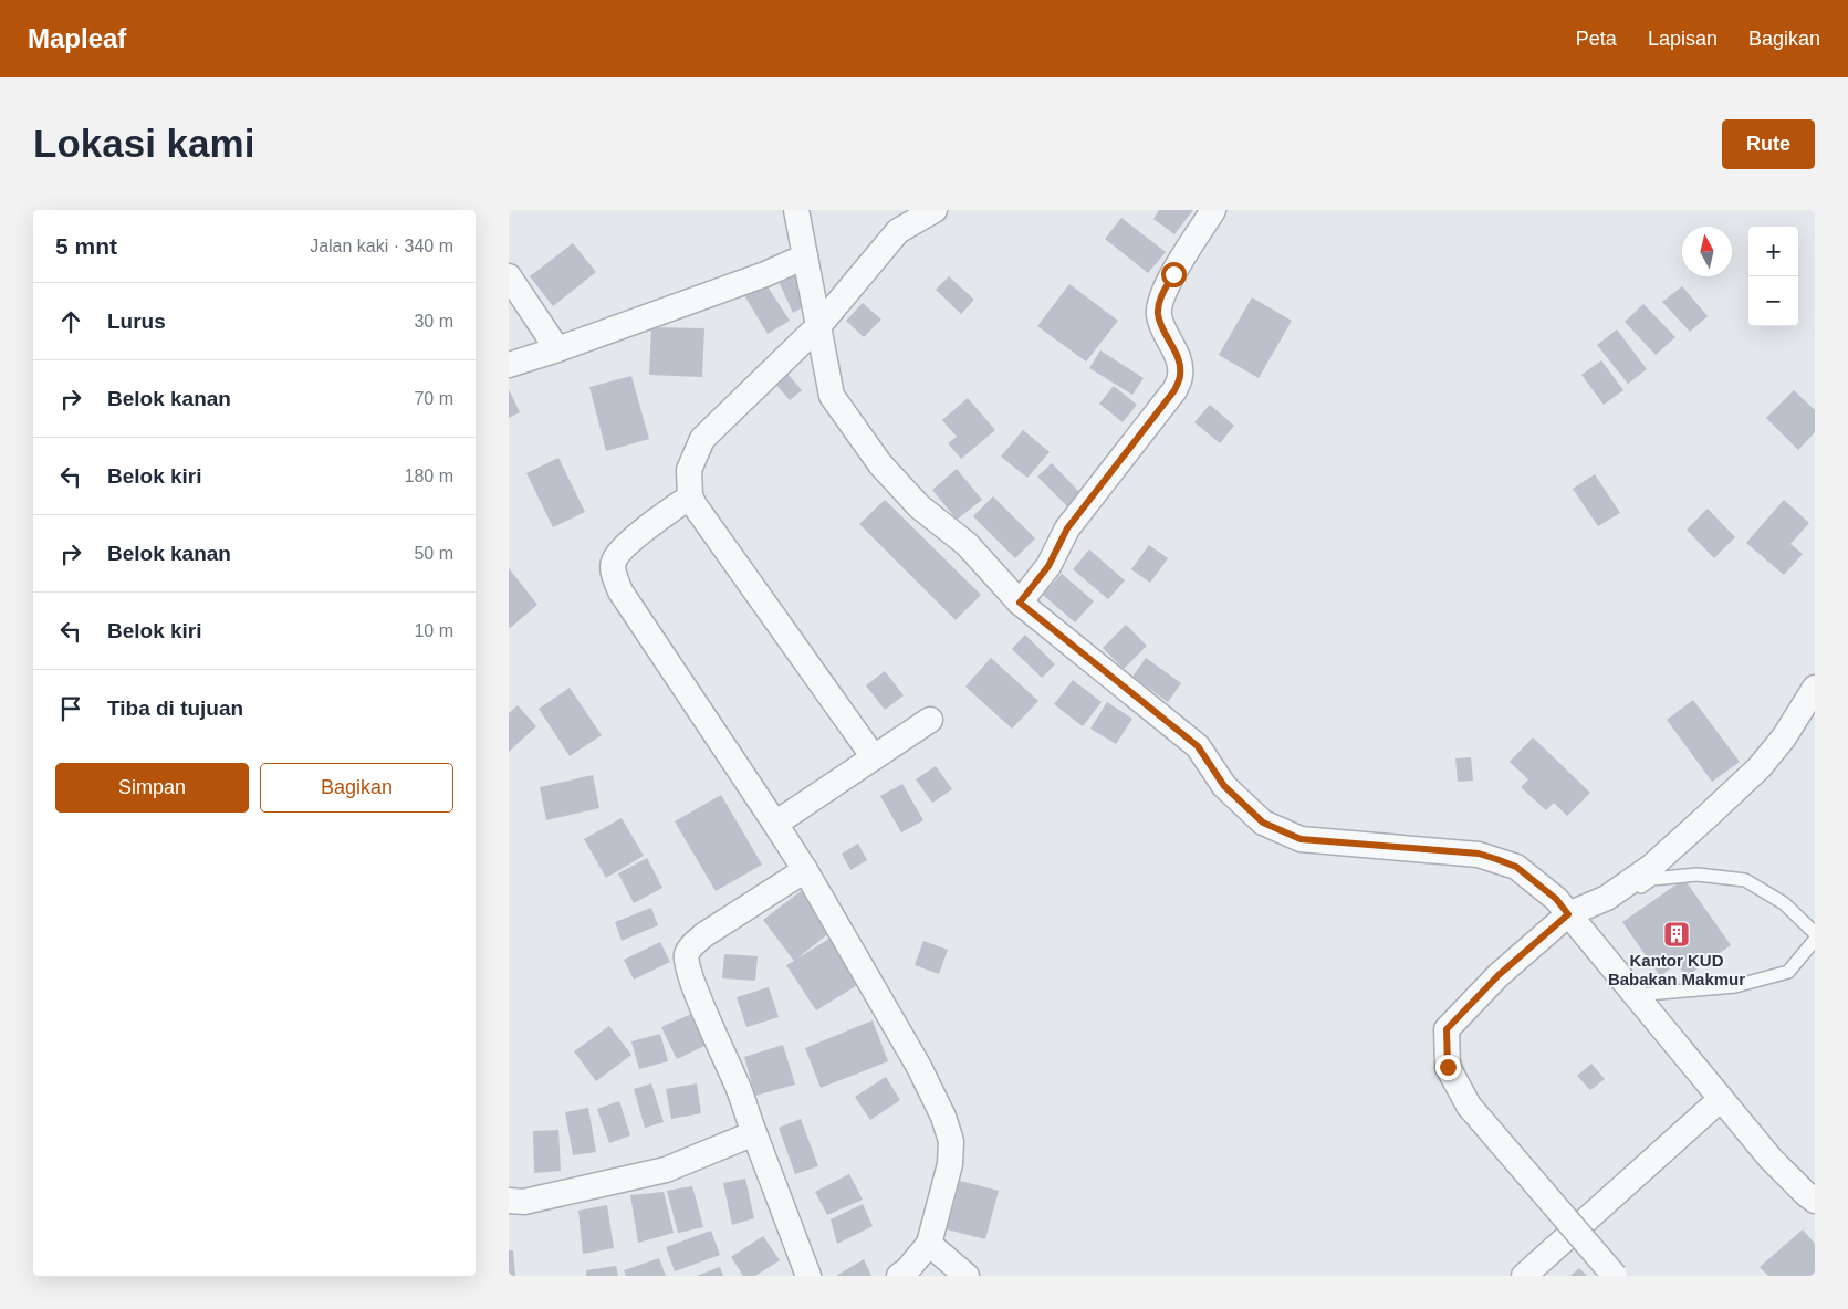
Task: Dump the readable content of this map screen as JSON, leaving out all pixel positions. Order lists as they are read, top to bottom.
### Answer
{
  "places": {
    "building": ["Kantor KUD Babakan Makmur"]
  },
  "north": "top",
  "page": {
    "header": "Mapleaf",
    "nav": ["Peta", "Lapisan", "Bagikan"],
    "buttons": [
      "Rute",
      ["Simpan", "Bagikan"]
    ],
    "title": "Lokasi kami",
    "heading": ["5 mnt", "Jalan kaki · 340 m"],
    "map_buttons": ["+", "−"],
    "list": [
      ["Lurus", "30 m"],
      ["Belok kanan", "70 m"],
      ["Belok kiri", "180 m"],
      ["Belok kanan", "50 m"],
      ["Belok kiri", "10 m"],
      "Tiba di tujuan"
    ]
  }
}
